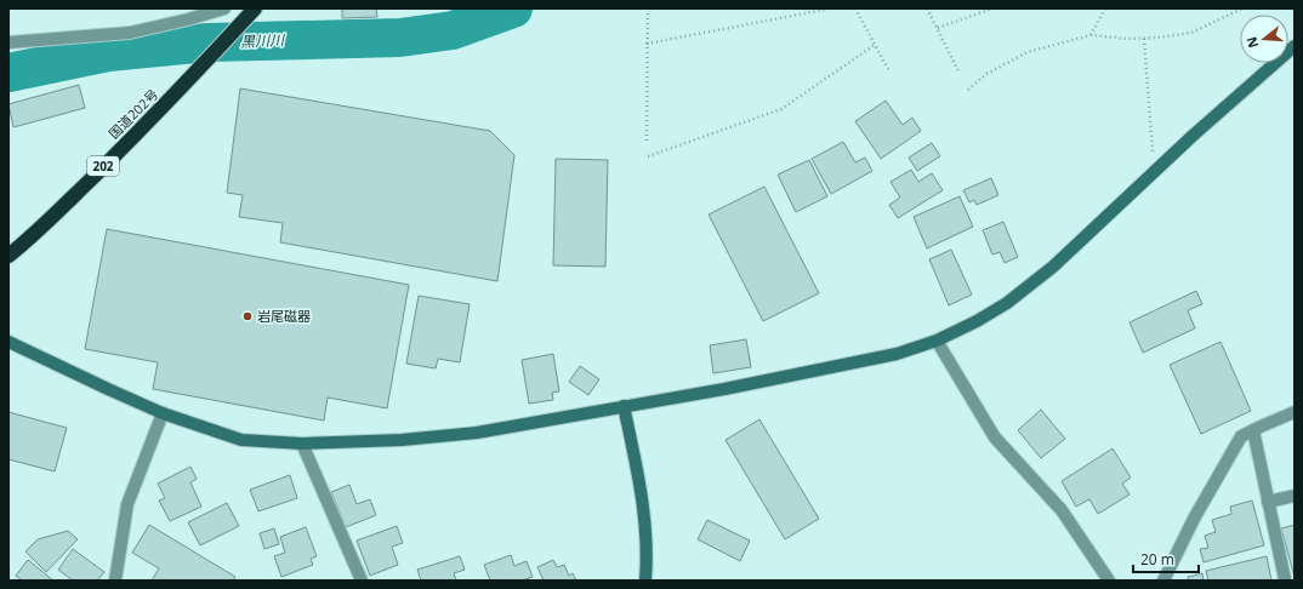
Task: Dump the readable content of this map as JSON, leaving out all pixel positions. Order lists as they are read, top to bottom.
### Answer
{
  "streets": {
    "highway": ["国道202号", "202"]
  },
  "water": ["黒川川"],
  "places": ["岩尾磁器"],
  "scale_bar": "20 m",
  "north": "left"
}
